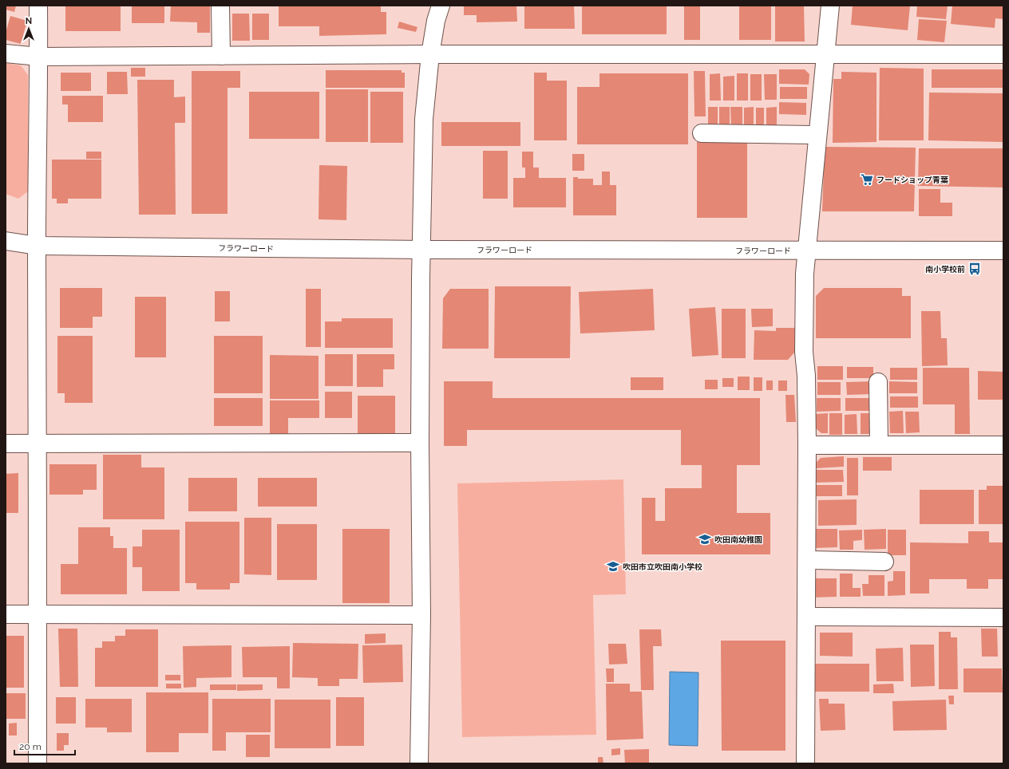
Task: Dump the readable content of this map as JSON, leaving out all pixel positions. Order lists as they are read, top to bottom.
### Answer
{
  "streets": {
    "street": ["フラワーロード"]
  },
  "places": {
    "supermarket": ["フードショップ青葉"],
    "bus stop": ["南小学校前"],
    "school or university": ["吹田南幼稚園", "吹田市立吹田南小学校"]
  },
  "scale_bar": "20 m",
  "north": "top"
}
